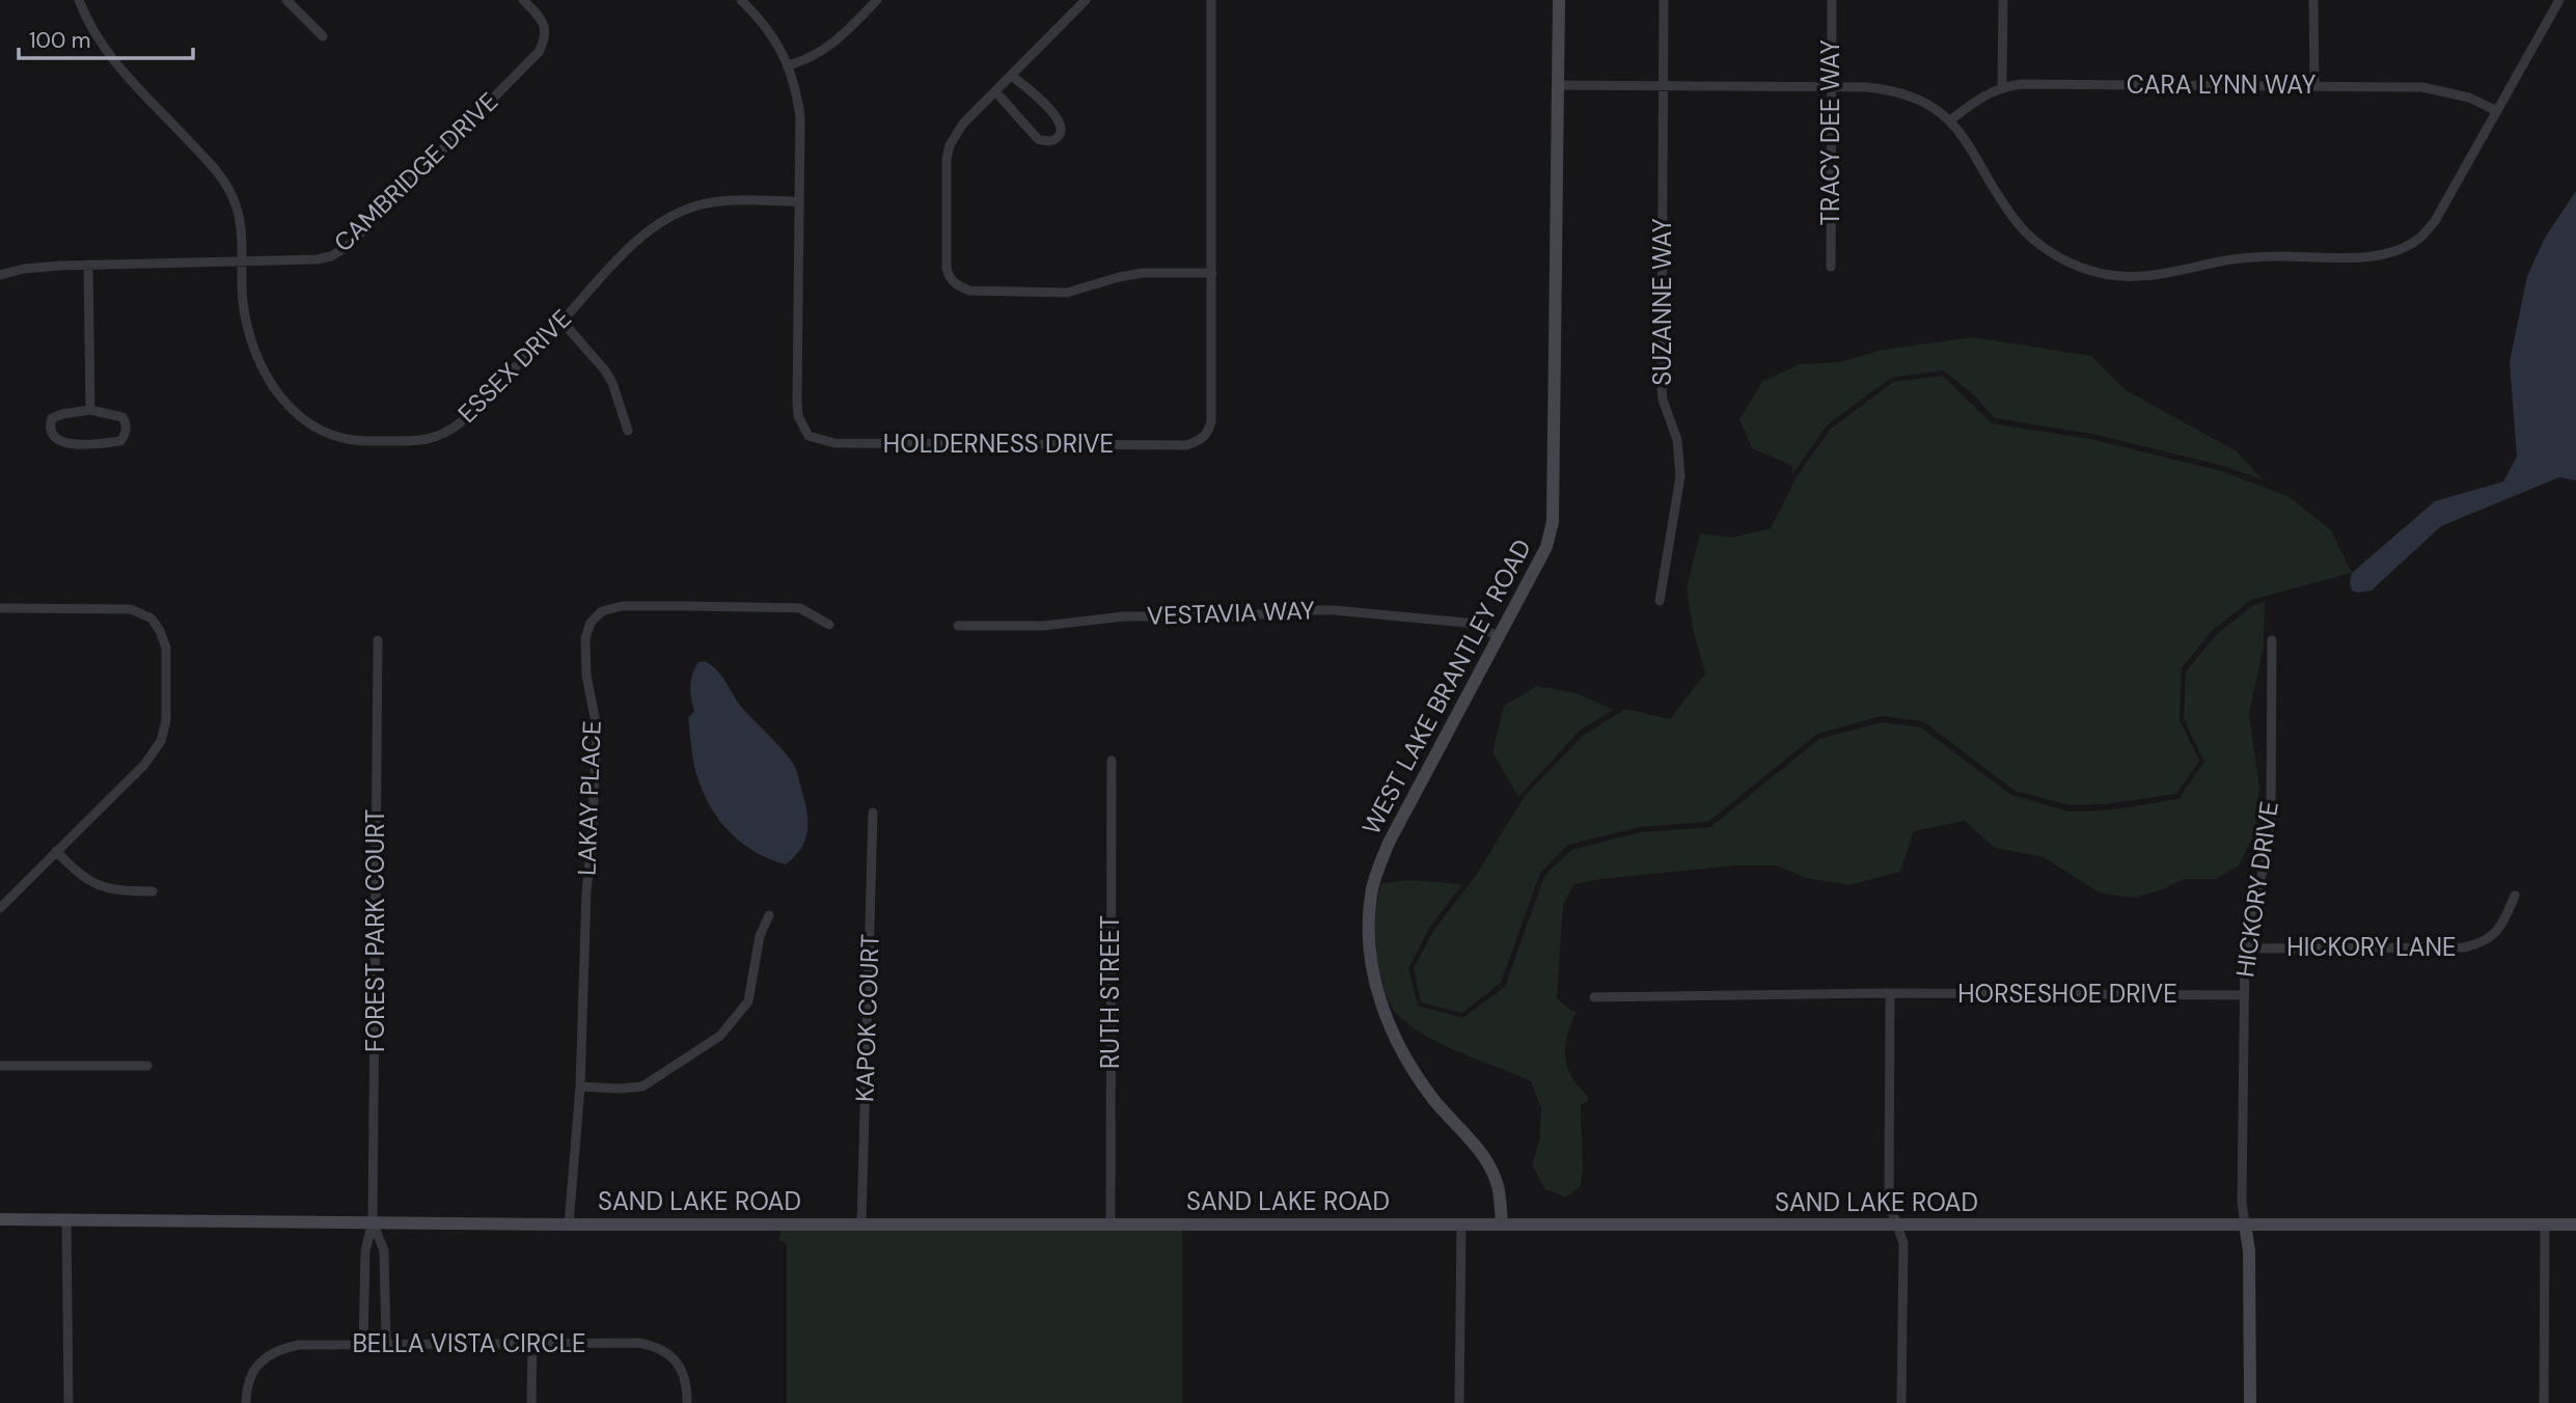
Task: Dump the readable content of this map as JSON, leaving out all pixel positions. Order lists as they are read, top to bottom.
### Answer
{
  "streets": {
    "street": [
      "CARA LYNN WAY",
      "TRACY DEE WAY",
      "CAMBRIDGE DRIVE",
      "SUZANNE WAY",
      "ESSEX DRIVE",
      "HOLDERNESS DRIVE",
      "VESTAVIA WAY",
      "WEST LAKE BRANTLEY ROAD",
      "LAKAY PLACE",
      "HICKORY DRIVE",
      "FOREST PARK COURT",
      "HICKORY LANE",
      "RUTH STREET",
      "HORSESHOE DRIVE",
      "KAPOK COURT",
      "SAND LAKE ROAD",
      "BELLA VISTA CIRCLE"
    ]
  },
  "crossings": [
    ["CAMBRIDGE DRIVE", "ESSEX DRIVE"],
    ["ESSEX DRIVE", "HOLDERNESS DRIVE"],
    ["VESTAVIA WAY", "WEST LAKE BRANTLEY ROAD"],
    ["WEST LAKE BRANTLEY ROAD", "SAND LAKE ROAD"],
    ["LAKAY PLACE", "SAND LAKE ROAD"],
    ["HICKORY DRIVE", "HICKORY LANE"],
    ["HICKORY DRIVE", "HORSESHOE DRIVE"],
    ["HICKORY DRIVE", "SAND LAKE ROAD"],
    ["FOREST PARK COURT", "SAND LAKE ROAD"],
    ["RUTH STREET", "SAND LAKE ROAD"],
    ["KAPOK COURT", "SAND LAKE ROAD"]
  ],
  "scale_bar": "100 m"
}
